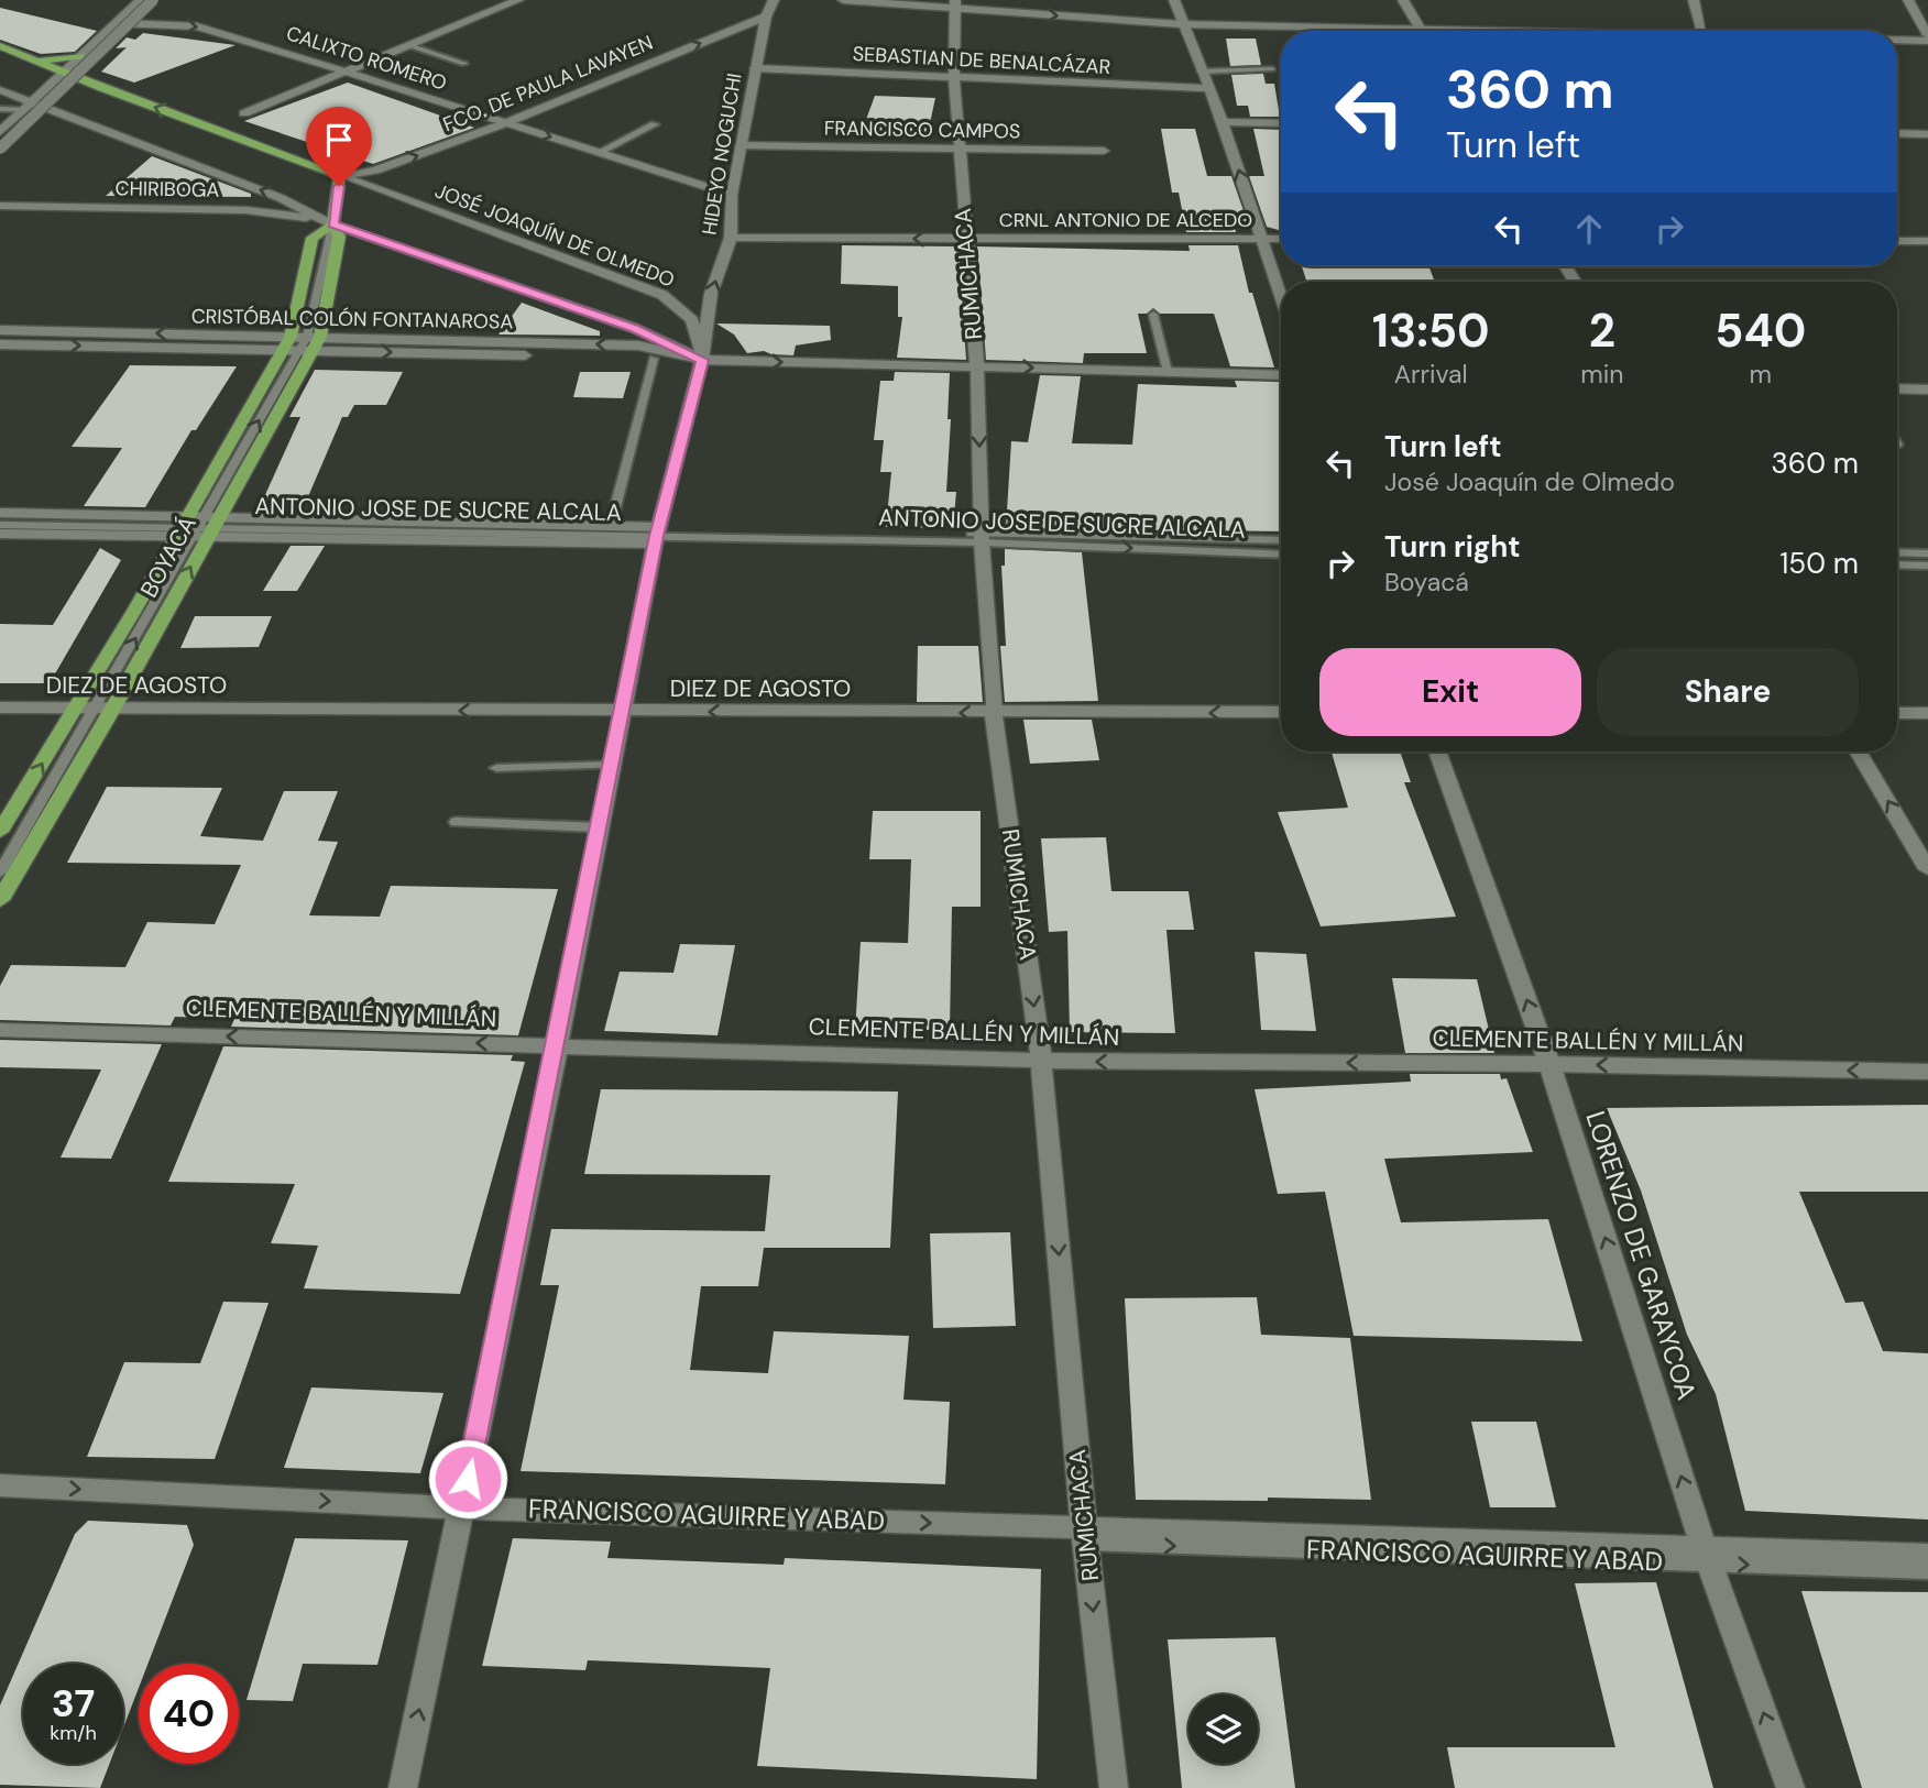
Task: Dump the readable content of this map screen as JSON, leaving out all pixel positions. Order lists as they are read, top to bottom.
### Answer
{
  "streets": {
    "main road": ["JOSÉ JOAQUÍN DE OLMEDO", "BOYACÁ"],
    "street": [
      "CALIXTO ROMERO",
      "SEBASTIAN DE BENALCÁZAR",
      "FCO. DE PAULA LAVAYEN",
      "FRANCISCO CAMPOS",
      "HIDEYO NOGUCHI",
      "CHIRIBOGA",
      "CRNL ANTONIO DE ALCEDO",
      "RUMICHACA",
      "CRISTÓBAL COLÓN FONTANAROSA",
      "ANTONIO JOSE DE SUCRE ALCALA",
      "DIEZ DE AGOSTO",
      "CLEMENTE BALLÉN Y MILLÁN",
      "LORENZO DE GARAYCOA",
      "FRANCISCO AGUIRRE Y ABAD"
    ]
  },
  "crossings": [
    ["CALIXTO ROMERO", "FCO. DE PAULA LAVAYEN"],
    ["CALIXTO ROMERO", "HIDEYO NOGUCHI"],
    ["SEBASTIAN DE BENALCÁZAR", "HIDEYO NOGUCHI"],
    ["SEBASTIAN DE BENALCÁZAR", "RUMICHACA"],
    ["FCO. DE PAULA LAVAYEN", "HIDEYO NOGUCHI"],
    ["FCO. DE PAULA LAVAYEN", "JOSÉ JOAQUÍN DE OLMEDO"],
    ["FCO. DE PAULA LAVAYEN", "BOYACÁ"],
    ["FRANCISCO CAMPOS", "HIDEYO NOGUCHI"],
    ["FRANCISCO CAMPOS", "RUMICHACA"],
    ["HIDEYO NOGUCHI", "CRNL ANTONIO DE ALCEDO"],
    ["HIDEYO NOGUCHI", "JOSÉ JOAQUÍN DE OLMEDO"],
    ["HIDEYO NOGUCHI", "CRISTÓBAL COLÓN FONTANAROSA"],
    ["HIDEYO NOGUCHI", "ANTONIO JOSE DE SUCRE ALCALA"],
    ["HIDEYO NOGUCHI", "DIEZ DE AGOSTO"],
    ["HIDEYO NOGUCHI", "CLEMENTE BALLÉN Y MILLÁN"],
    ["HIDEYO NOGUCHI", "FRANCISCO AGUIRRE Y ABAD"],
    ["CHIRIBOGA", "BOYACÁ"],
    ["CRNL ANTONIO DE ALCEDO", "RUMICHACA"],
    ["JOSÉ JOAQUÍN DE OLMEDO", "CRISTÓBAL COLÓN FONTANAROSA"],
    ["JOSÉ JOAQUÍN DE OLMEDO", "BOYACÁ"],
    ["RUMICHACA", "CRISTÓBAL COLÓN FONTANAROSA"],
    ["RUMICHACA", "ANTONIO JOSE DE SUCRE ALCALA"],
    ["RUMICHACA", "DIEZ DE AGOSTO"],
    ["RUMICHACA", "CLEMENTE BALLÉN Y MILLÁN"],
    ["RUMICHACA", "FRANCISCO AGUIRRE Y ABAD"],
    ["CRISTÓBAL COLÓN FONTANAROSA", "BOYACÁ"],
    ["ANTONIO JOSE DE SUCRE ALCALA", "BOYACÁ"],
    ["BOYACÁ", "DIEZ DE AGOSTO"],
    ["CLEMENTE BALLÉN Y MILLÁN", "LORENZO DE GARAYCOA"],
    ["LORENZO DE GARAYCOA", "FRANCISCO AGUIRRE Y ABAD"]
  ],
  "one_way": [
    "CRNL ANTONIO DE ALCEDO",
    "JOSÉ JOAQUÍN DE OLMEDO",
    "RUMICHACA",
    "DIEZ DE AGOSTO",
    "CLEMENTE BALLÉN Y MILLÁN",
    "LORENZO DE GARAYCOA",
    "FRANCISCO AGUIRRE Y ABAD"
  ],
  "page": {
    "turn": ["360 m", "Turn left"],
    "eta": [
      "13:50",
      "Arrival",
      "2",
      "min",
      "540",
      "m"
    ],
    "list": [
      {
        "name": "Turn left",
        "note": "José Joaquín de Olmedo",
        "value": "360 m"
      },
      {
        "name": "Turn right",
        "note": "Boyacá",
        "value": "150 m"
      }
    ],
    "buttons": ["Exit", "Share"],
    "speed": "37 km/h",
    "limit": "40"
  }
}
